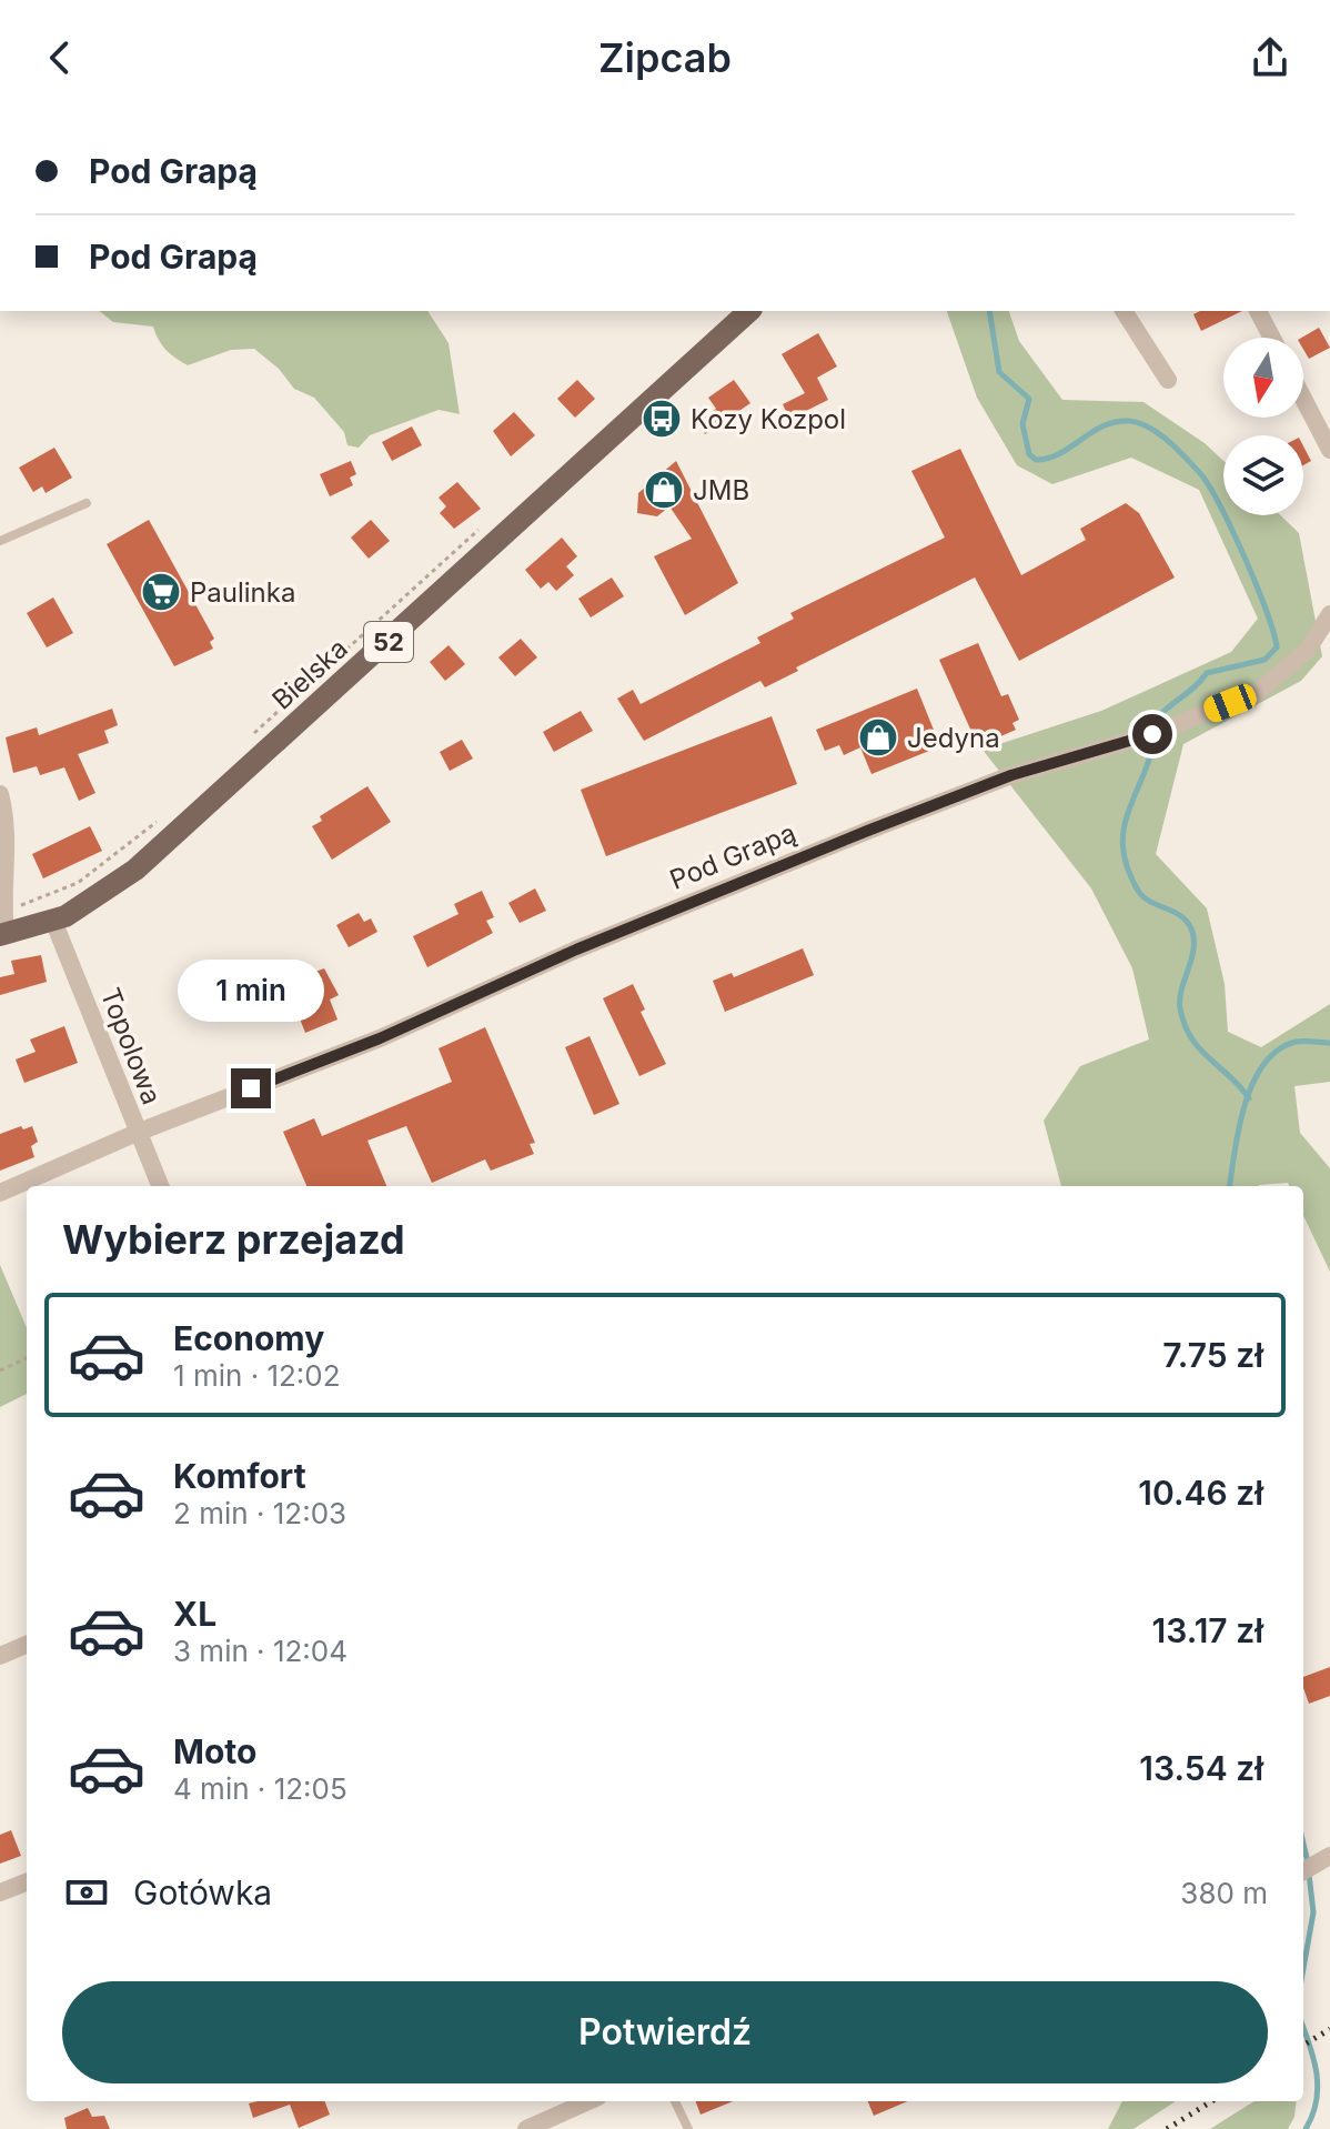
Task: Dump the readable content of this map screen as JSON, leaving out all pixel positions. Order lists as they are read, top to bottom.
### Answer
{
  "streets": {
    "main road": ["52", "Bielska"],
    "street": ["Pod Grapą", "Topolowa"]
  },
  "crossings": [
    ["Bielska", "Topolowa"],
    ["Pod Grapą", "Topolowa"]
  ],
  "places": {
    "bus stop": ["Kozy Kozpol"],
    "shop": ["JMB", "Jedyna"],
    "supermarket": ["Paulinka"]
  },
  "north": "bottom",
  "page": {
    "header": "Zipcab",
    "banner": ["Pod Grapą", "Pod Grapą"],
    "bubble": "1 min",
    "heading": "Wybierz przejazd",
    "list": [
      {
        "name": "Economy",
        "note": "1 min · 12:02",
        "value": "7.75 zł"
      },
      {
        "name": "Komfort",
        "note": "2 min · 12:03",
        "value": "10.46 zł"
      },
      {
        "name": "XL",
        "note": "3 min · 12:04",
        "value": "13.17 zł"
      },
      {
        "name": "Moto",
        "note": "4 min · 12:05",
        "value": "13.54 zł"
      }
    ],
    "pay": ["Gotówka", "380 m"],
    "buttons": "Potwierdź"
  }
}
